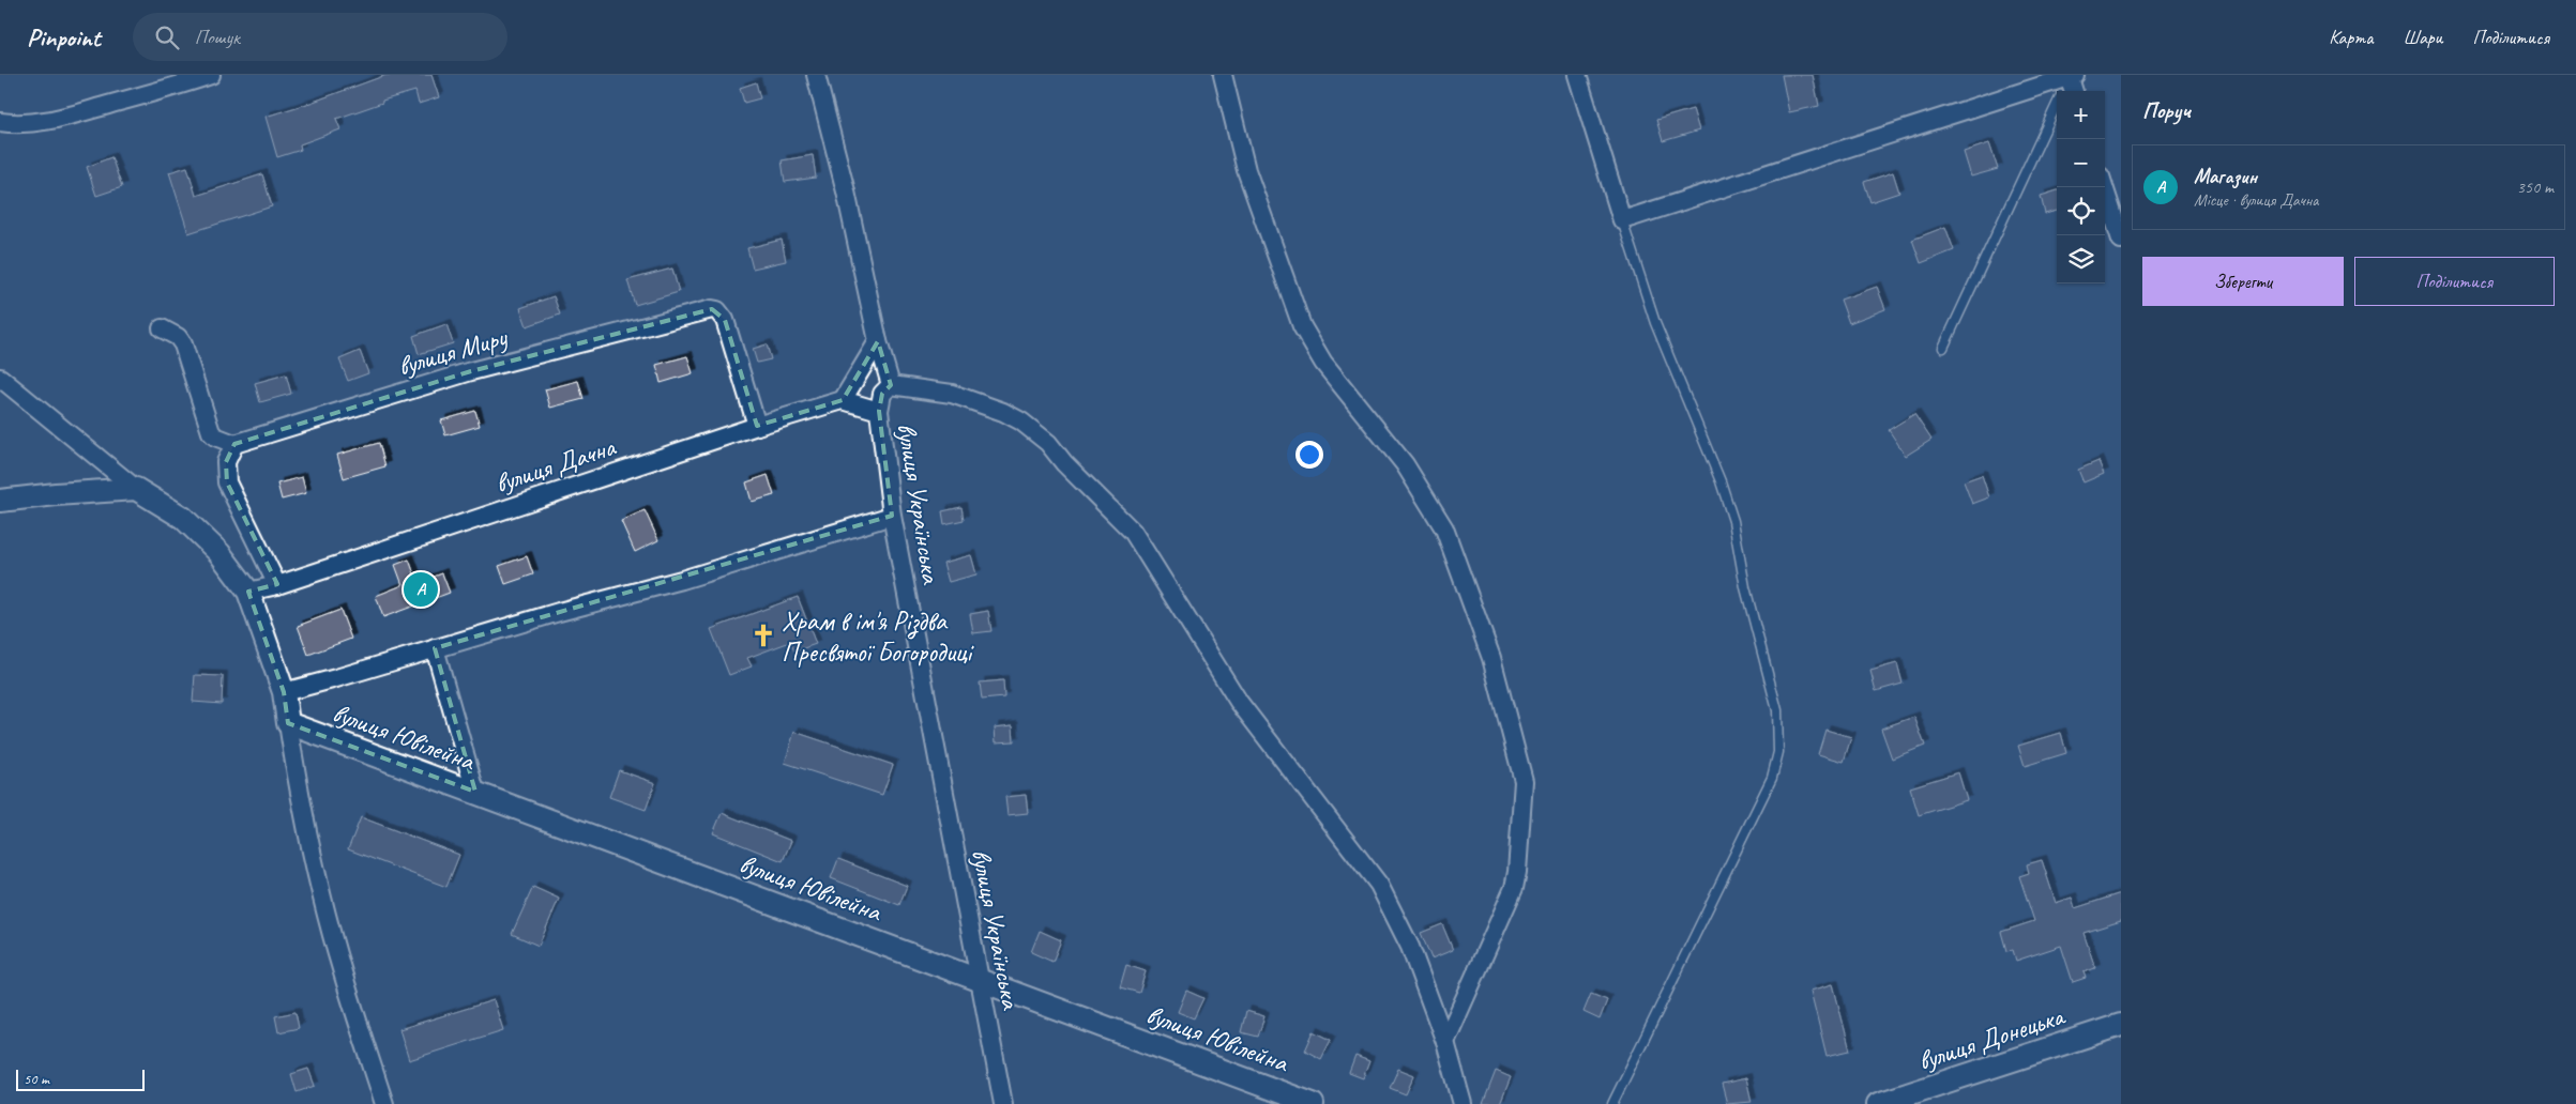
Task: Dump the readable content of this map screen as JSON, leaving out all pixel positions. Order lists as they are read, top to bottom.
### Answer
{
  "streets": {
    "street": [
      "вулиця Миру",
      "вулиця Дачна",
      "вулиця Українська",
      "вулиця Ювілейна",
      "вулиця Донецька"
    ]
  },
  "crossings": [
    ["вулиця Миру", "вулиця Дачна"],
    ["вулиця Українська", "вулиця Ювілейна"]
  ],
  "places": {
    "church": ["Храм в ім'я Різдва Пресвятої Богородиці"]
  },
  "scale_bar": "50 m",
  "page": {
    "header": "Pinpoint",
    "search": "Пошук",
    "nav": ["Карта", "Шари", "Поділитися"],
    "heading": "Поруч",
    "map_buttons": ["+", "−"],
    "list": [
      {
        "mark": "A",
        "name": "Магазин",
        "note": "Місце · вулиця Дачна",
        "value": "350 m"
      }
    ],
    "buttons": ["Зберегти", "Поділитися"],
    "pins": "A",
    "scale": "50 m"
  }
}
